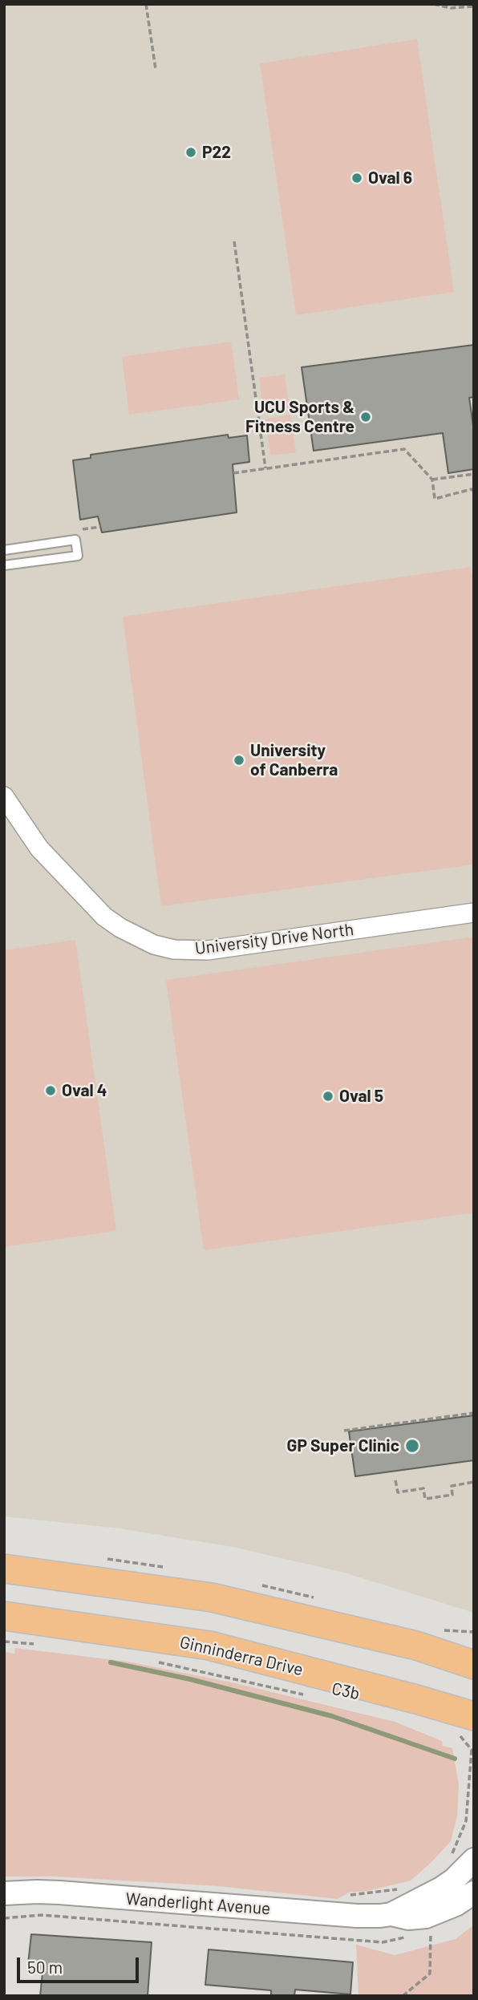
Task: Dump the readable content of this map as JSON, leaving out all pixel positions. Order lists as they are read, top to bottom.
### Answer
{
  "streets": {
    "main road": ["Ginninderra Drive"],
    "street": ["University Drive North", "Wanderlight Avenue"],
    "path": ["C3b"]
  },
  "places": [
    "P22",
    "Oval 6",
    "UCU Sports & Fitness Centre",
    "University of Canberra",
    "Oval 4",
    "Oval 5",
    "GP Super Clinic"
  ],
  "scale_bar": "50 m"
}
